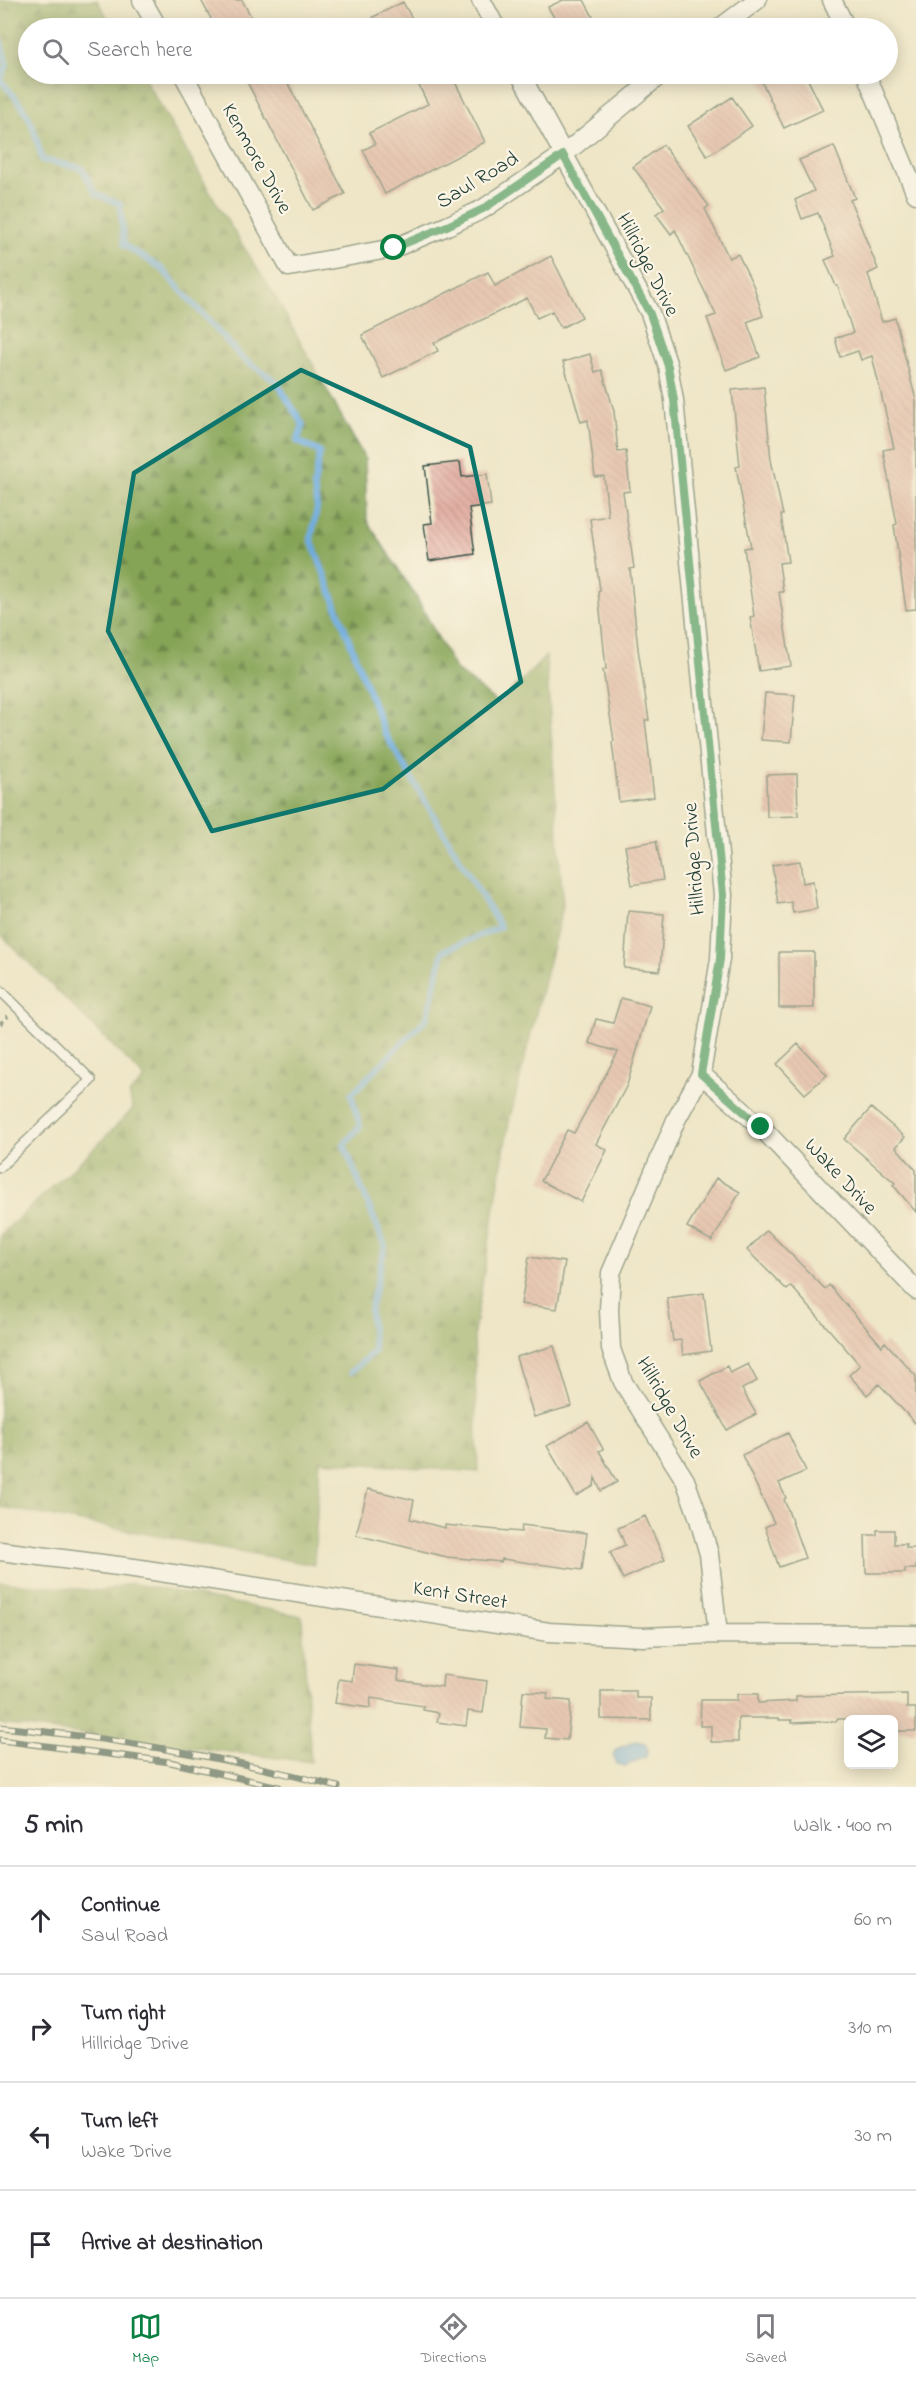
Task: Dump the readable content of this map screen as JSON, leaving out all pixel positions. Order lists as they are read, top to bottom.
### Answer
{
  "streets": {
    "street": [
      "Kenmore Drive",
      "Saul Road",
      "Hillridge Drive",
      "Wake Drive",
      "Kent Street"
    ]
  },
  "crossings": [
    ["Kenmore Drive", "Saul Road"],
    ["Saul Road", "Hillridge Drive"],
    ["Hillridge Drive", "Wake Drive"],
    ["Hillridge Drive", "Kent Street"]
  ],
  "page": {
    "search": "Search here",
    "heading": ["5 min", "Walk · 400 m"],
    "list": [
      ["Continue", "Saul Road", "60 m"],
      ["Turn right", "Hillridge Drive", "310 m"],
      ["Turn left", "Wake Drive", "30 m"],
      "Arrive at destination"
    ],
    "nav": ["Map", "Directions", "Saved"]
  }
}
